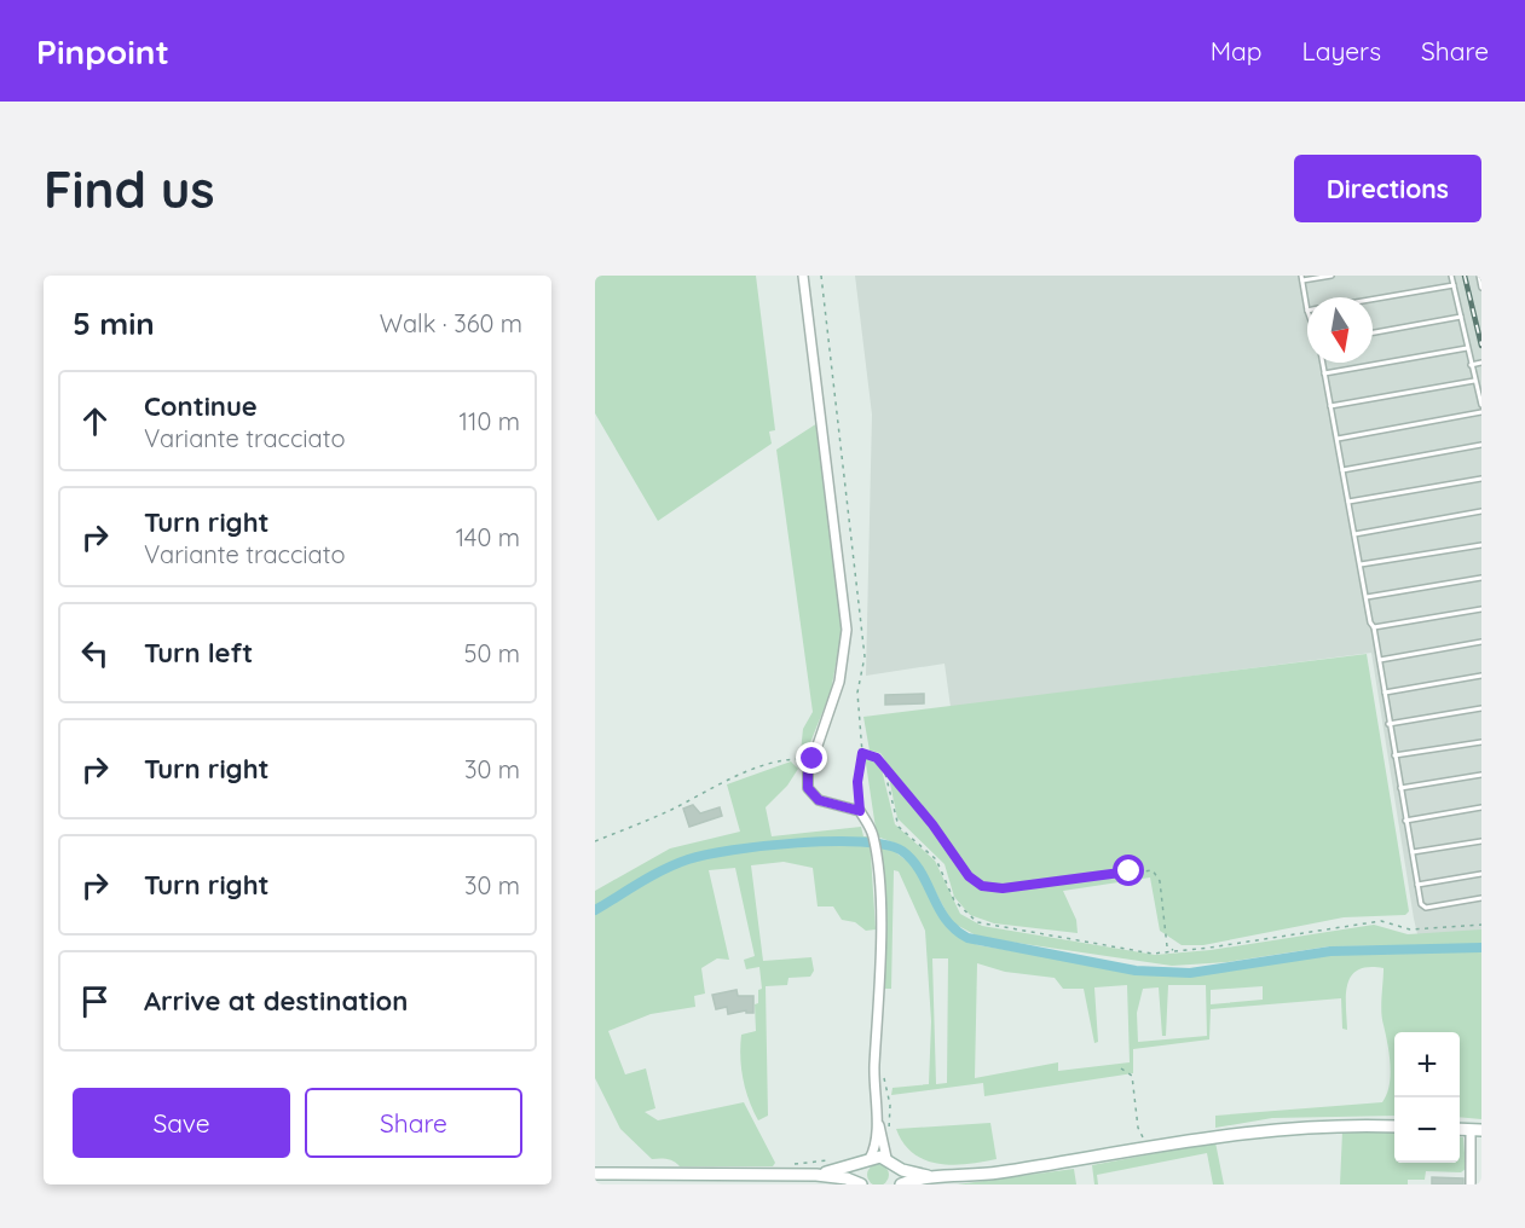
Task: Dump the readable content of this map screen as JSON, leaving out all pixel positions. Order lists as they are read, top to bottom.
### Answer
{
  "north": "bottom",
  "page": {
    "header": "Pinpoint",
    "nav": ["Map", "Layers", "Share"],
    "buttons": [
      "Directions",
      ["Save", "Share"]
    ],
    "title": "Find us",
    "heading": ["5 min", "Walk · 360 m"],
    "list": [
      ["Continue", "Variante tracciato", "110 m"],
      ["Turn right", "Variante tracciato", "140 m"],
      ["Turn left", "50 m"],
      ["Turn right", "30 m"],
      ["Turn right", "30 m"],
      "Arrive at destination"
    ],
    "map_buttons": ["+", "−"]
  }
}
